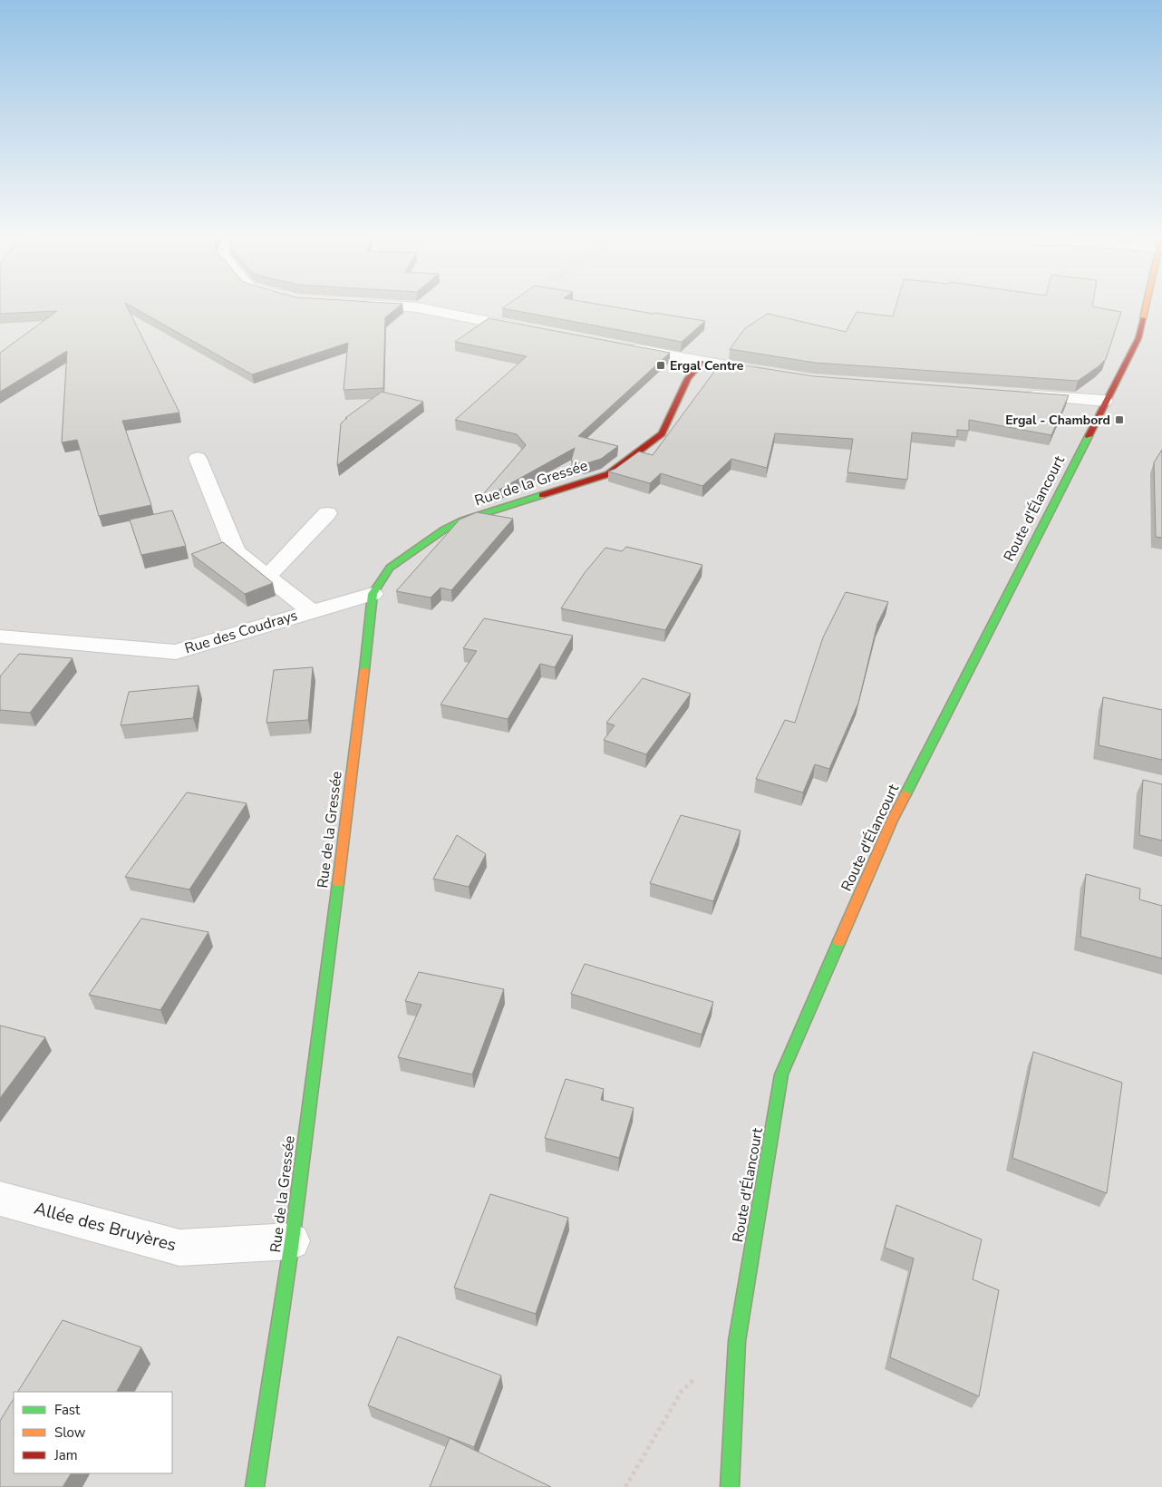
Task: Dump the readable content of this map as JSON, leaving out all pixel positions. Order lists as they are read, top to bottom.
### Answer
{
  "streets": {
    "street": [
      "Rue de la Gressée",
      "Route d'Élancourt",
      "Rue des Coudrays",
      "Allée des Bruyères"
    ]
  },
  "crossings": [
    ["Rue de la Gressée", "Rue des Coudrays"],
    ["Rue de la Gressée", "Allée des Bruyères"]
  ],
  "places": {
    "transit": ["Ergal Centre", "Ergal - Chambord"]
  },
  "legend": ["Fast", "Slow", "Jam"]
}
